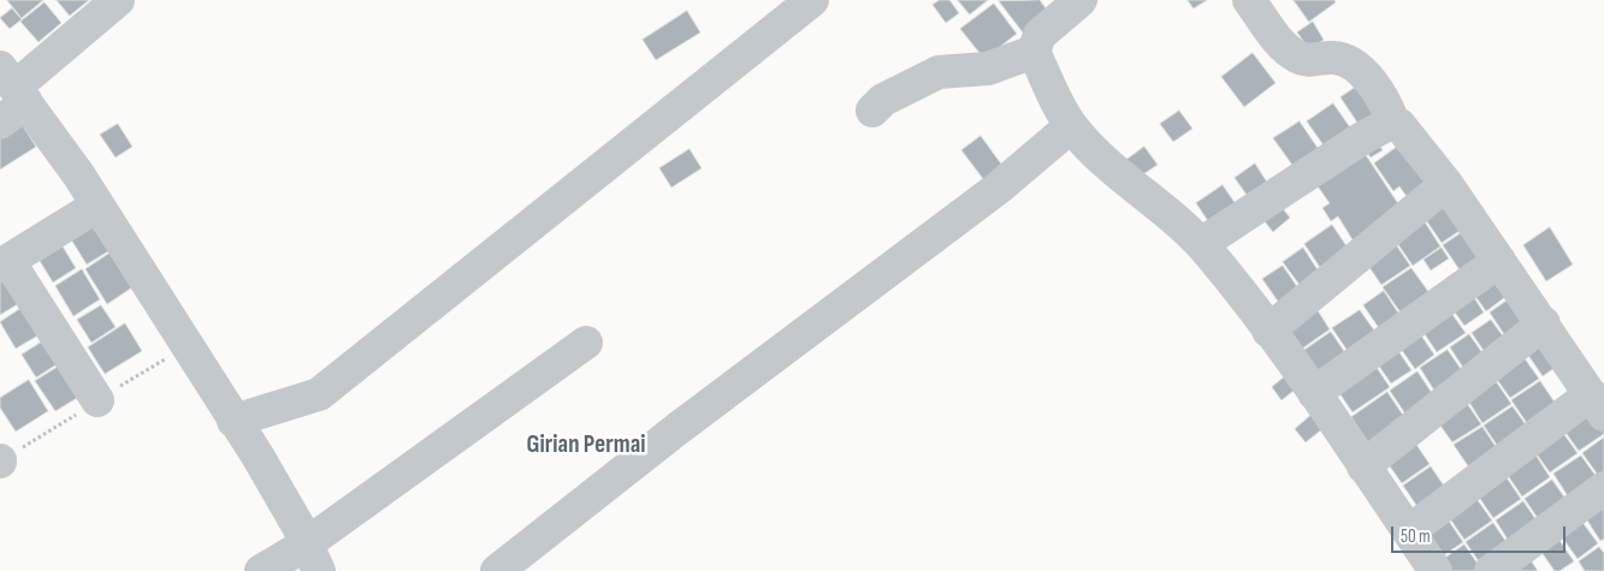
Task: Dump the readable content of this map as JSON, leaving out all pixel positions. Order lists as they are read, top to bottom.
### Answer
{
  "districts": ["Girian Permai"],
  "scale_bar": "50 m"
}
